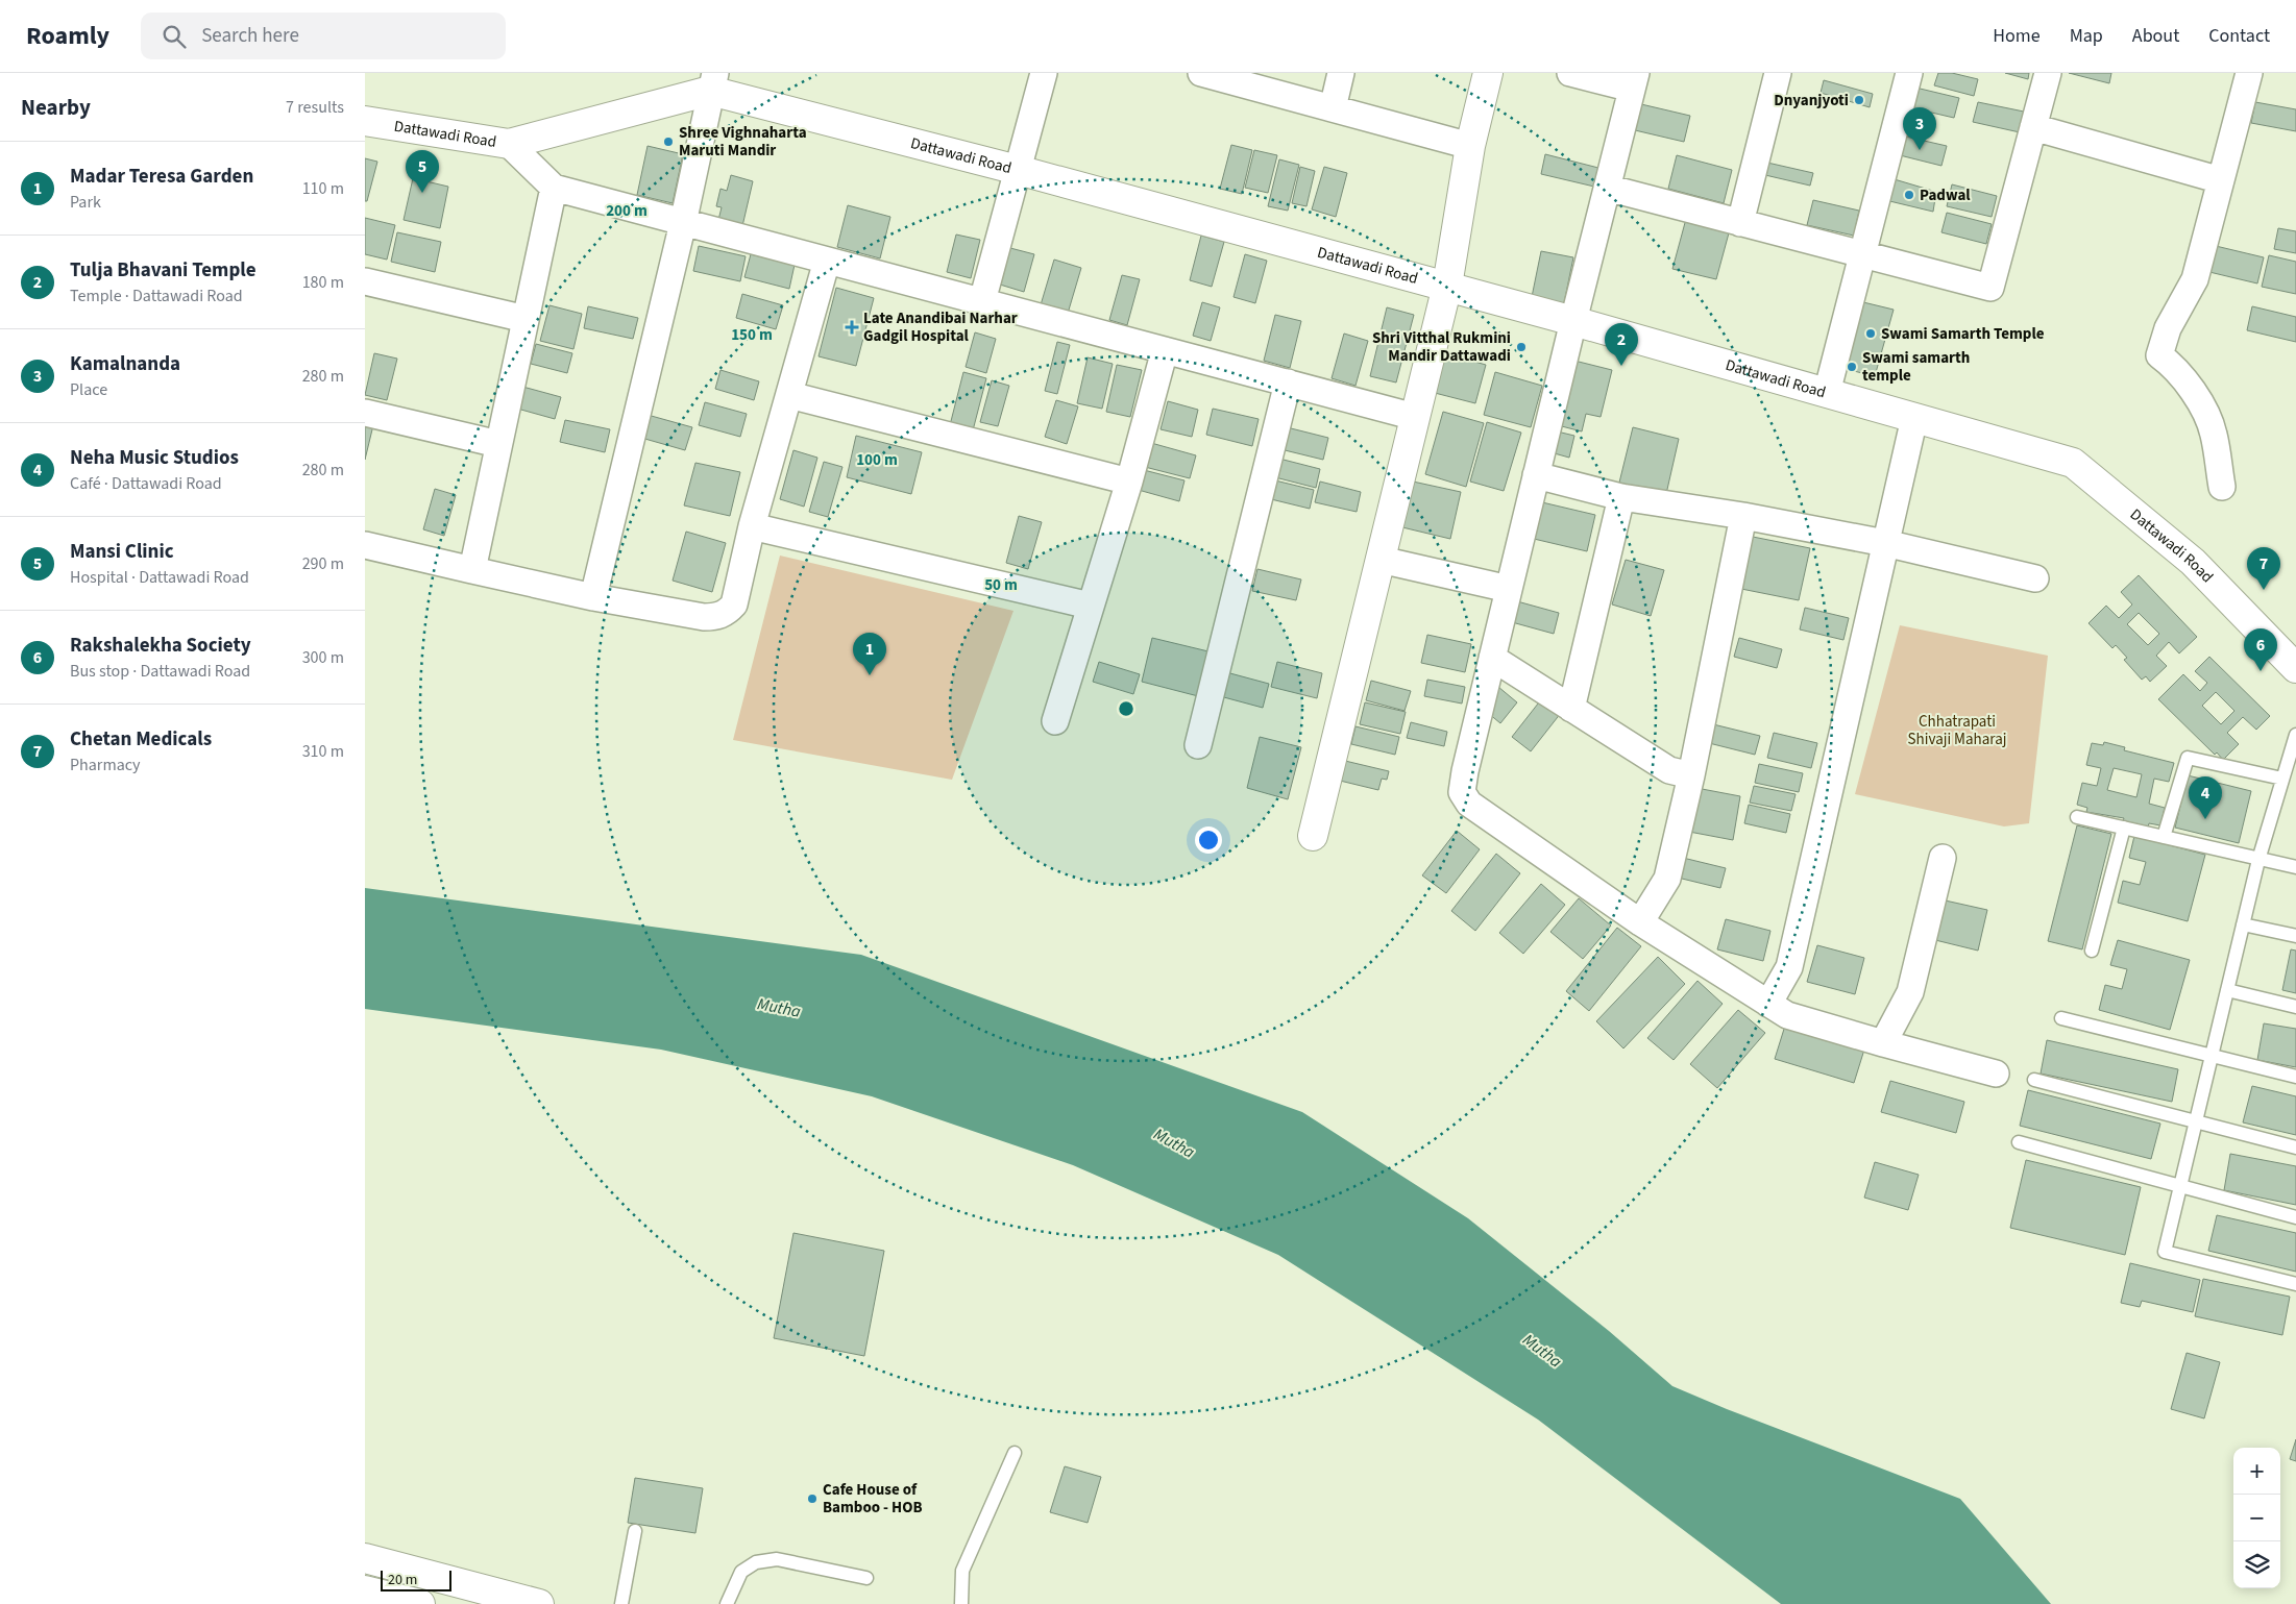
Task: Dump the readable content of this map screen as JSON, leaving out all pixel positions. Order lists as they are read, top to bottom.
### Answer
{
  "streets": {
    "street": ["Dattawadi Road"]
  },
  "water": ["Mutha"],
  "parks": ["Chhatrapati Shivaji Maharaj"],
  "places": {
    "other": [
      "Dnyanjyoti",
      "Shree Vighnaharta Maruti Mandir",
      "Padwal",
      "Swami Samarth Temple",
      "Shri Vitthal Rukmini Mandir Dattawadi",
      "Swami samarth temple",
      "Cafe House of Bamboo - HOB"
    ],
    "health": ["Late Anandibai Narhar Gadgil Hospital"]
  },
  "scale_bar": "20 m",
  "page": {
    "header": "Roamly",
    "search": "Search here",
    "nav": [
      "Home",
      "Map",
      "About",
      "Contact"
    ],
    "heading": ["Nearby", "7 results"],
    "pins": [
      "3",
      "5",
      "2",
      "7",
      "6",
      "1",
      "4"
    ],
    "list": [
      {
        "mark": "1",
        "name": "Madar Teresa Garden",
        "note": "Park",
        "value": "110 m"
      },
      {
        "mark": "2",
        "name": "Tulja Bhavani Temple",
        "note": "Temple · Dattawadi Road",
        "value": "180 m"
      },
      {
        "mark": "3",
        "name": "Kamalnanda",
        "note": "Place",
        "value": "280 m"
      },
      {
        "mark": "4",
        "name": "Neha Music Studios",
        "note": "Café · Dattawadi Road",
        "value": "280 m"
      },
      {
        "mark": "5",
        "name": "Mansi Clinic",
        "note": "Hospital · Dattawadi Road",
        "value": "290 m"
      },
      {
        "mark": "6",
        "name": "Rakshalekha Society",
        "note": "Bus stop · Dattawadi Road",
        "value": "300 m"
      },
      {
        "mark": "7",
        "name": "Chetan Medicals",
        "note": "Pharmacy",
        "value": "310 m"
      }
    ],
    "map_buttons": ["+", "−"],
    "scale": "20 m"
  },
  "rings": [
    "200 m",
    "150 m",
    "100 m",
    "50 m"
  ]
}
